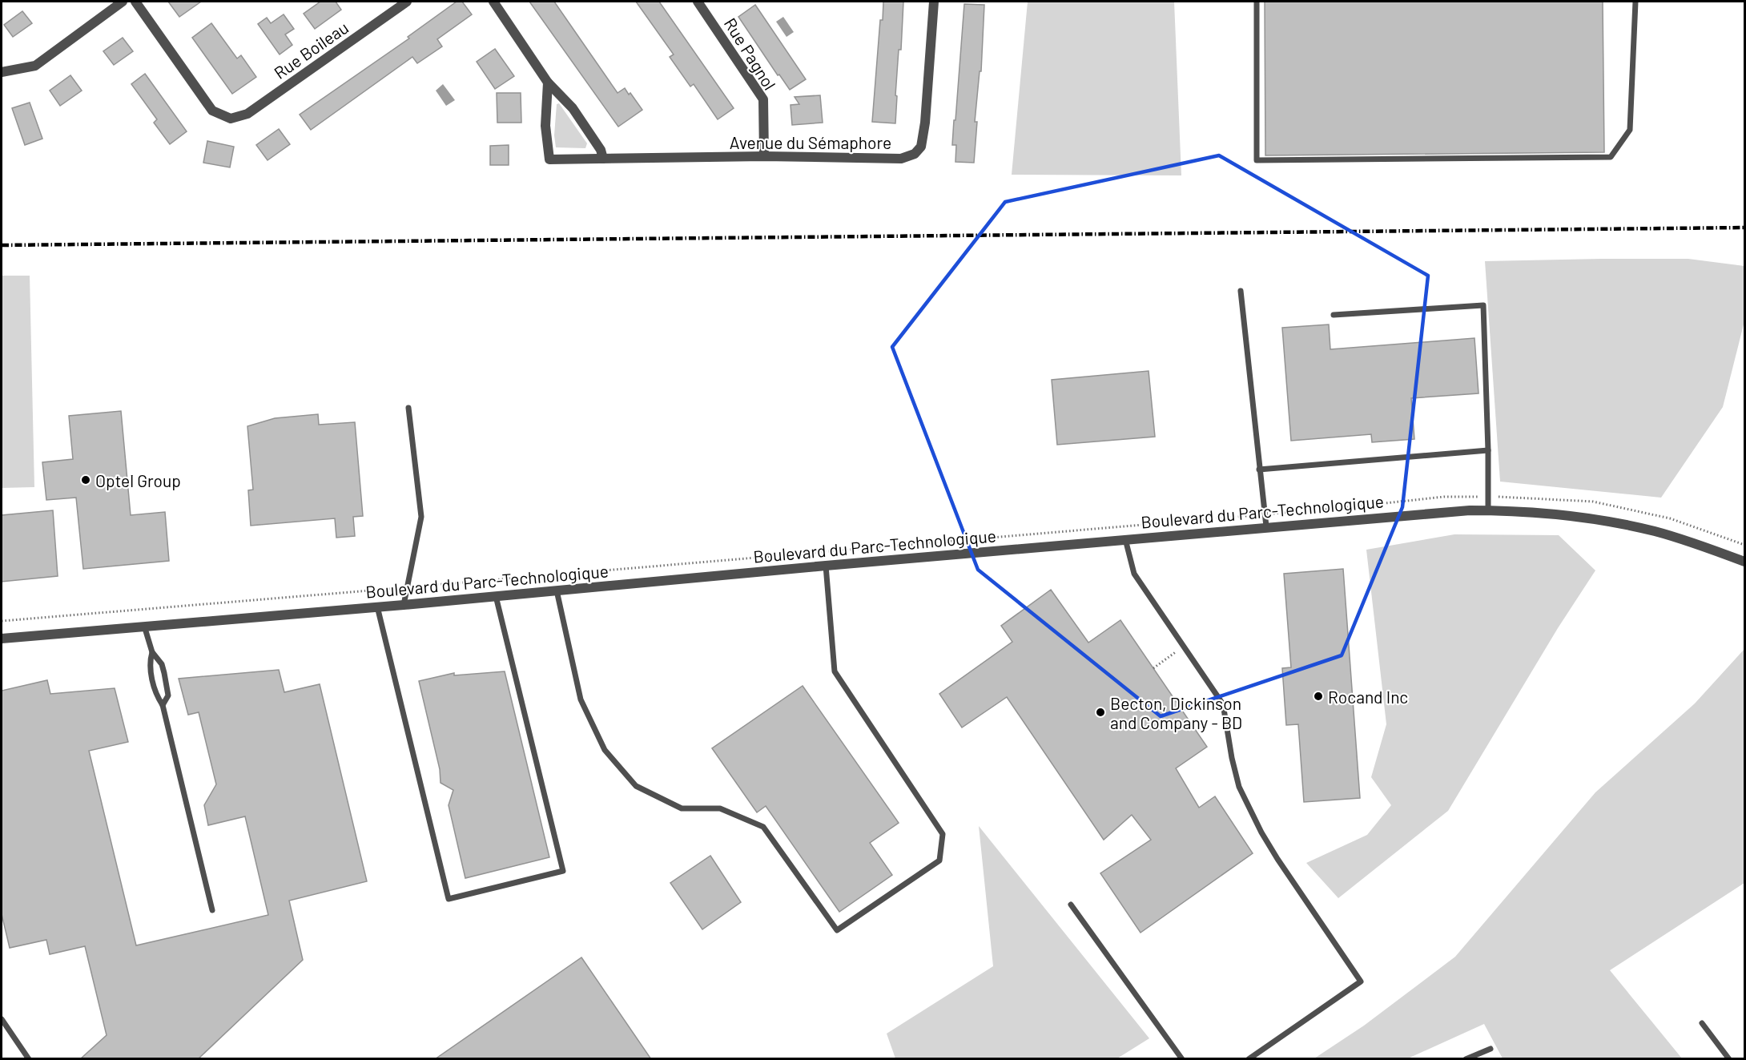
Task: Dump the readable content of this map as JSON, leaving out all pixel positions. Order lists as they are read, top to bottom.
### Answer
{
  "streets": {
    "street": [
      "Rue Boileau",
      "Rue Pagnol",
      "Avenue du Sémaphore",
      "Boulevard du Parc-Technologique"
    ]
  },
  "crossings": [
    ["Rue Pagnol", "Avenue du Sémaphore"]
  ],
  "places": ["Optel Group", "Rocand Inc", "Becton, Dickinson and Company - BD"]
}
